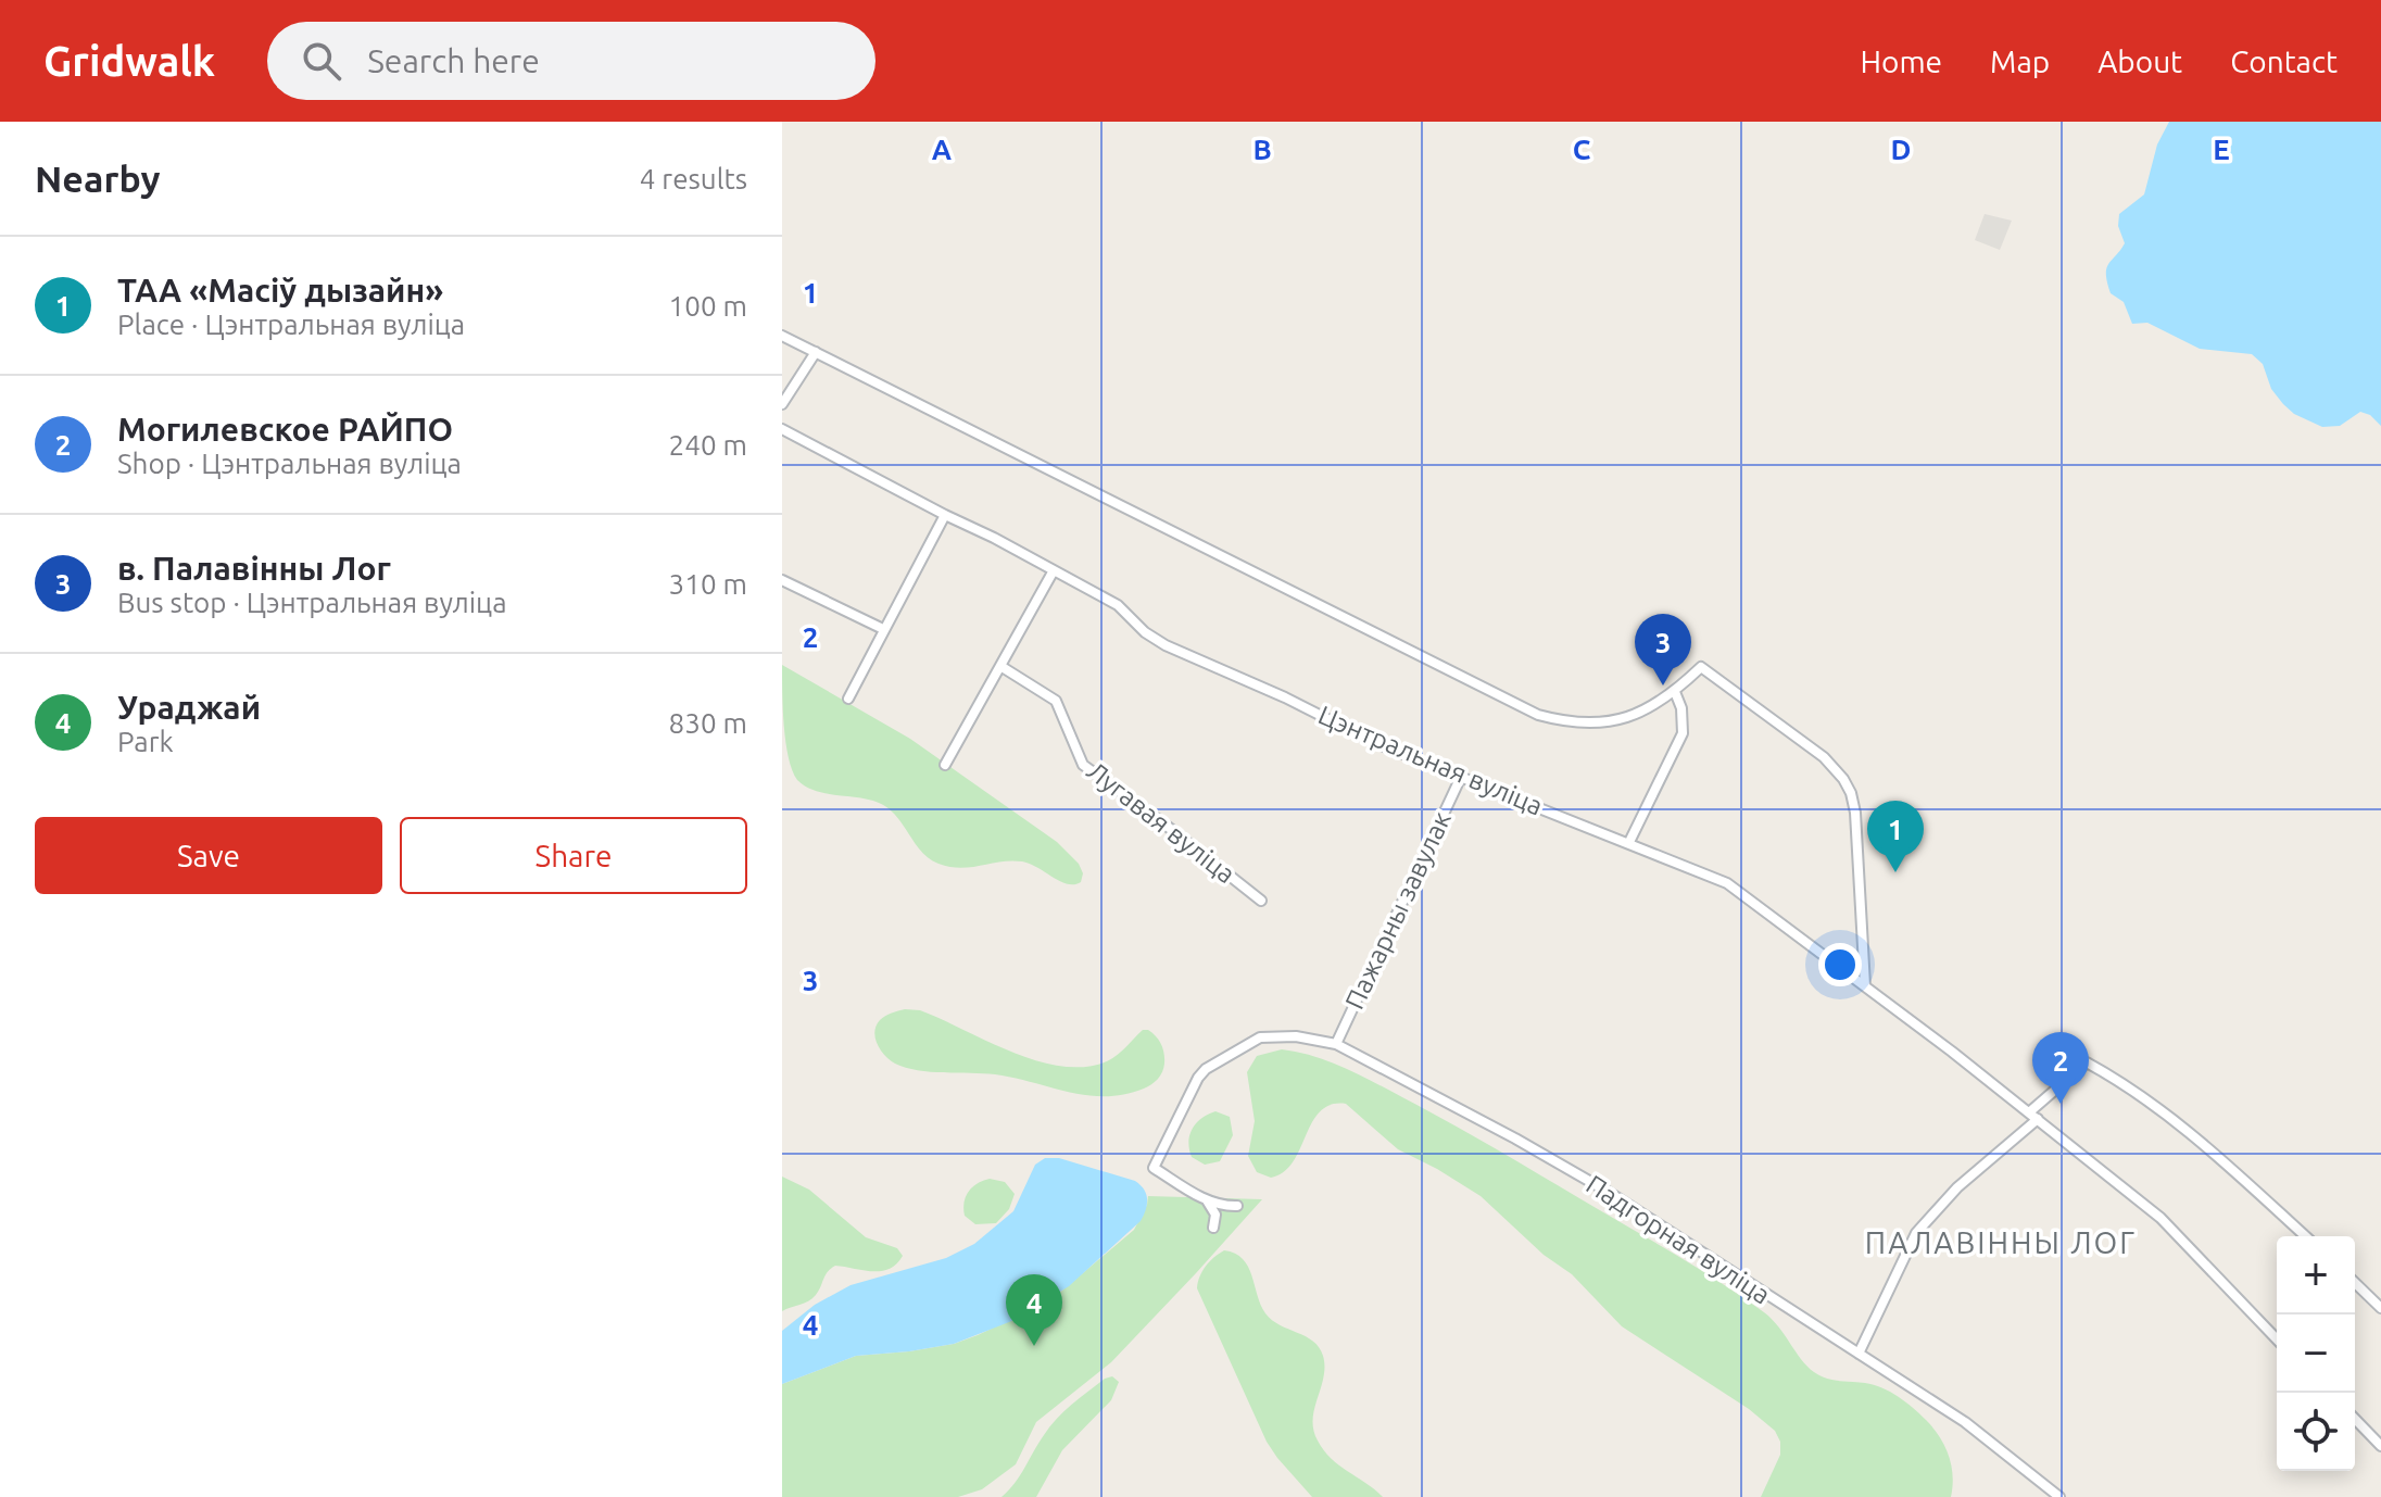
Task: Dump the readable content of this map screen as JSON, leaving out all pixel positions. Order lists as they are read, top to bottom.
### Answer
{
  "streets": {
    "street": [
      "Цэнтральная вуліца",
      "Лугавая вуліца",
      "Пажарны завулак",
      "Падгорная вуліца"
    ]
  },
  "crossings": [
    ["Цэнтральная вуліца", "Пажарны завулак"],
    ["Пажарны завулак", "Падгорная вуліца"]
  ],
  "districts": ["ПАЛАВІННЫ ЛОГ"],
  "page": {
    "header": "Gridwalk",
    "search": "Search here",
    "nav": [
      "Home",
      "Map",
      "About",
      "Contact"
    ],
    "heading": ["Nearby", "4 results"],
    "list": [
      {
        "mark": "1",
        "name": "ТАА «Масіў дызайн»",
        "note": "Place · Цэнтральная вуліца",
        "value": "100 m"
      },
      {
        "mark": "2",
        "name": "Могилевское РАЙПО",
        "note": "Shop · Цэнтральная вуліца",
        "value": "240 m"
      },
      {
        "mark": "3",
        "name": "в. Палавінны Лог",
        "note": "Bus stop · Цэнтральная вуліца",
        "value": "310 m"
      },
      {
        "mark": "4",
        "name": "Ураджай",
        "note": "Park",
        "value": "830 m"
      }
    ],
    "pins": [
      "3",
      "1",
      "2",
      "4"
    ],
    "buttons": ["Save", "Share"],
    "map_buttons": ["+", "−"]
  },
  "grid": {
    "columns": [
      "A",
      "B",
      "C",
      "D",
      "E"
    ],
    "rows": [
      "1",
      "2",
      "3",
      "4"
    ]
  }
}
